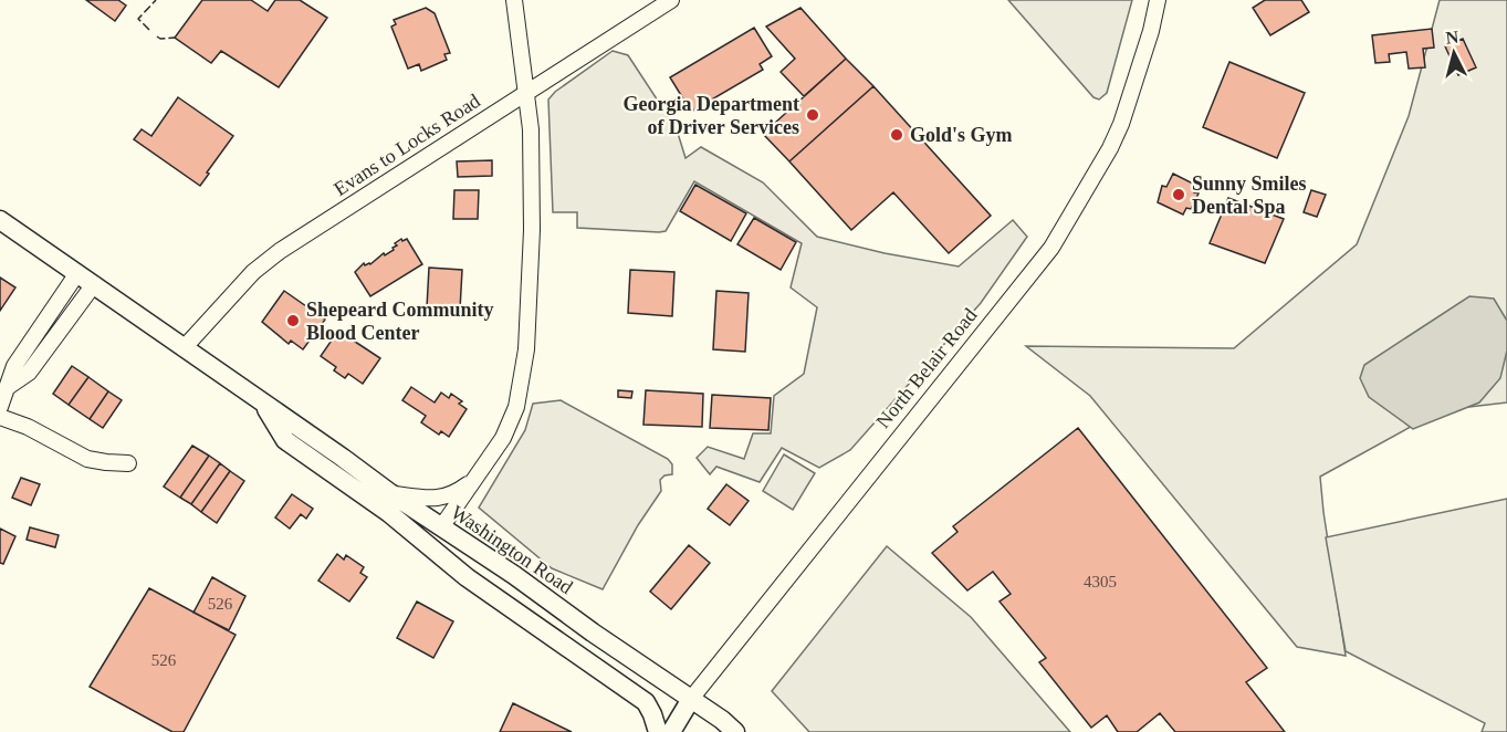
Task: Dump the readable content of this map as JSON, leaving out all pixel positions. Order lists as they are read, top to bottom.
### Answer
{
  "streets": {
    "main road": ["North Belair Road", "Washington Road"],
    "street": ["Evans to Locks Road"]
  },
  "crossings": [
    ["Evans to Locks Road", "Washington Road"],
    ["North Belair Road", "Washington Road"]
  ],
  "places": [
    "Georgia Department of Driver Services",
    "Gold's Gym",
    "Sunny Smiles Dental Spa",
    "Shepeard Community Blood Center"
  ],
  "house_numbers": ["4305", "526", "526"],
  "north": "top"
}
